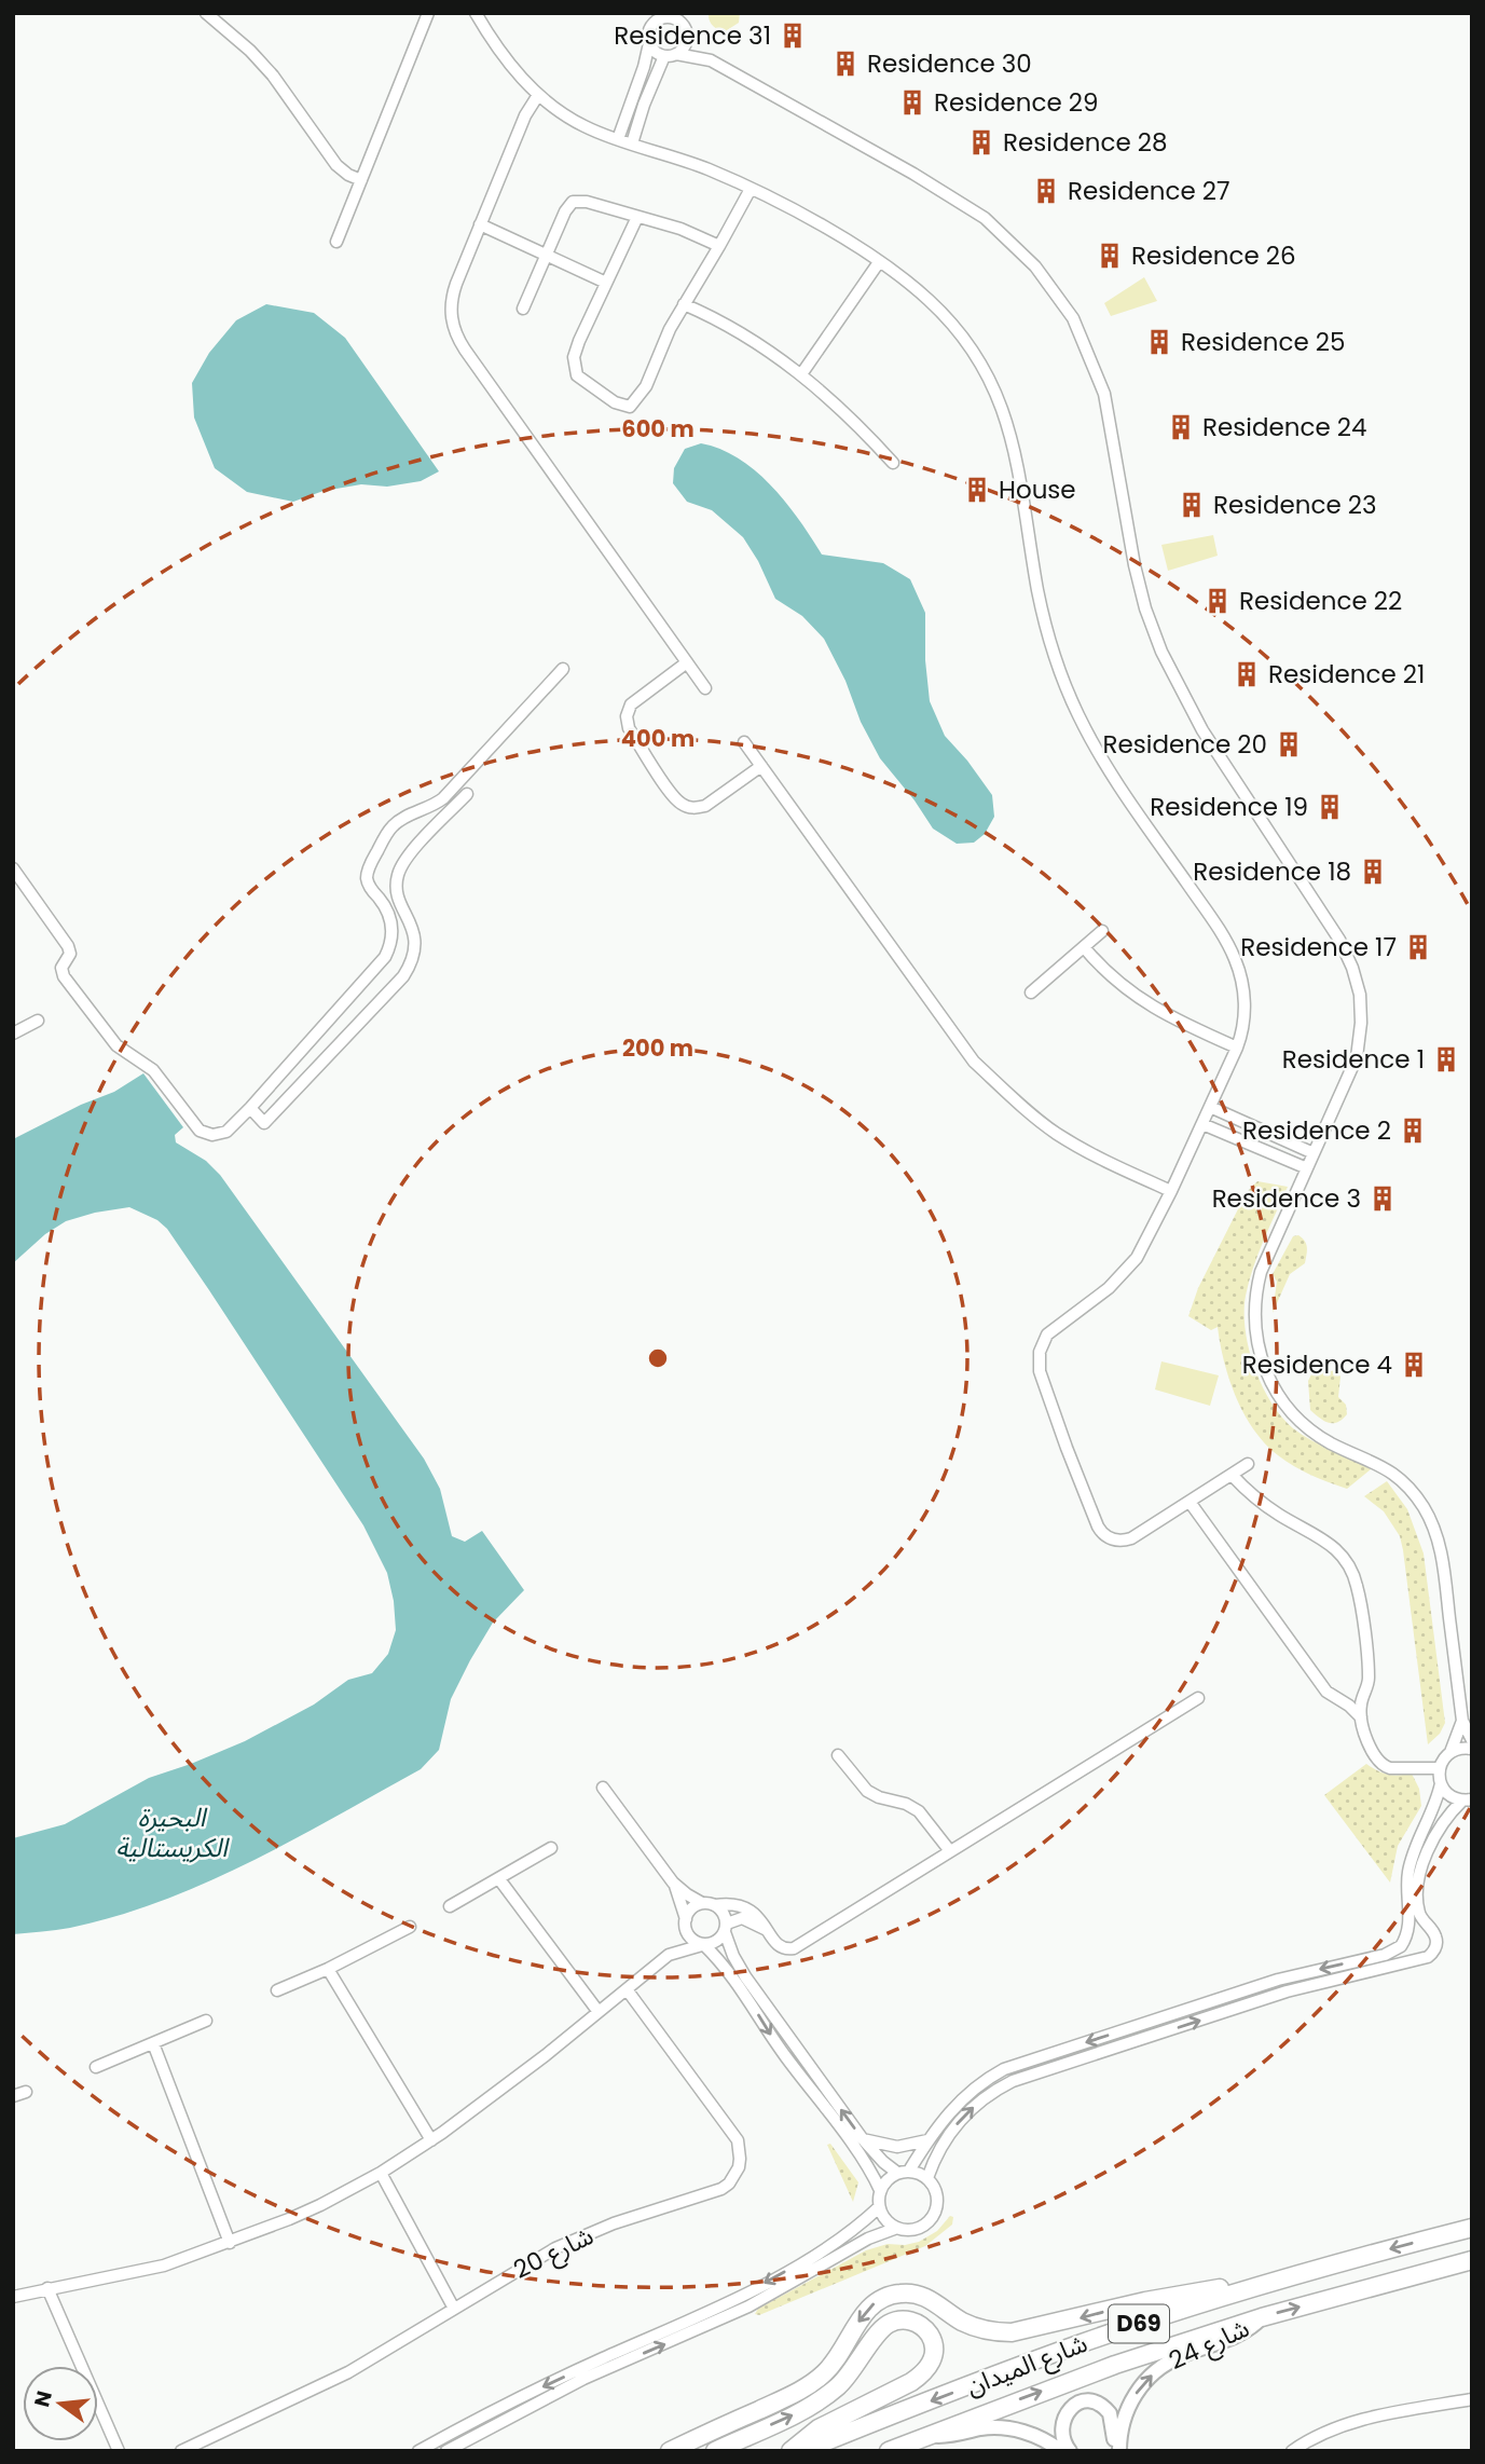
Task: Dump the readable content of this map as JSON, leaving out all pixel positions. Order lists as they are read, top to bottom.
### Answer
{
  "streets": {
    "main road": ["D69", "شارع الميدان"],
    "street": ["شارع 20", "شارع 24"]
  },
  "crossings": [
    ["شارع 24", "شارع الميدان"]
  ],
  "one_way": ["شارع 24"],
  "water": ["البحيرة الكريستالية"],
  "places": {
    "building": [
      "Residence 31",
      "Residence 30",
      "Residence 29",
      "Residence 28",
      "Residence 27",
      "Residence 26",
      "Residence 25",
      "Residence 24",
      "House",
      "Residence 23",
      "Residence 22",
      "Residence 21",
      "Residence 20",
      "Residence 19",
      "Residence 18",
      "Residence 17",
      "Residence 1",
      "Residence 2",
      "Residence 3",
      "Residence 4"
    ]
  },
  "north": "left",
  "rings": ["600 m", "400 m", "200 m"]
}
